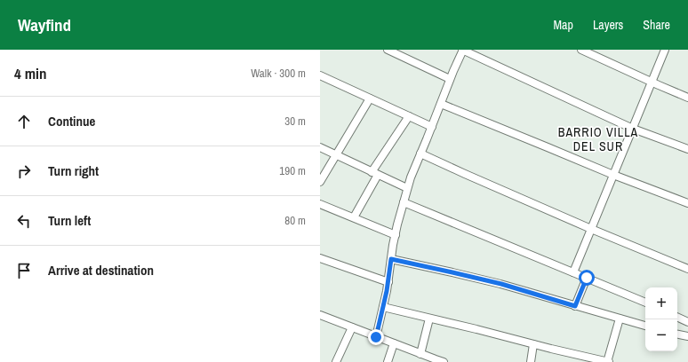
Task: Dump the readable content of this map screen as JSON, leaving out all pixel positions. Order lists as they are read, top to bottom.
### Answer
{
  "districts": ["BARRIO VILLA DEL SUR"],
  "page": {
    "header": "Wayfind",
    "nav": ["Map", "Layers", "Share"],
    "heading": ["4 min", "Walk · 300 m"],
    "list": [
      ["Continue", "30 m"],
      ["Turn right", "190 m"],
      ["Turn left", "80 m"],
      "Arrive at destination"
    ],
    "map_buttons": ["+", "−"]
  }
}
